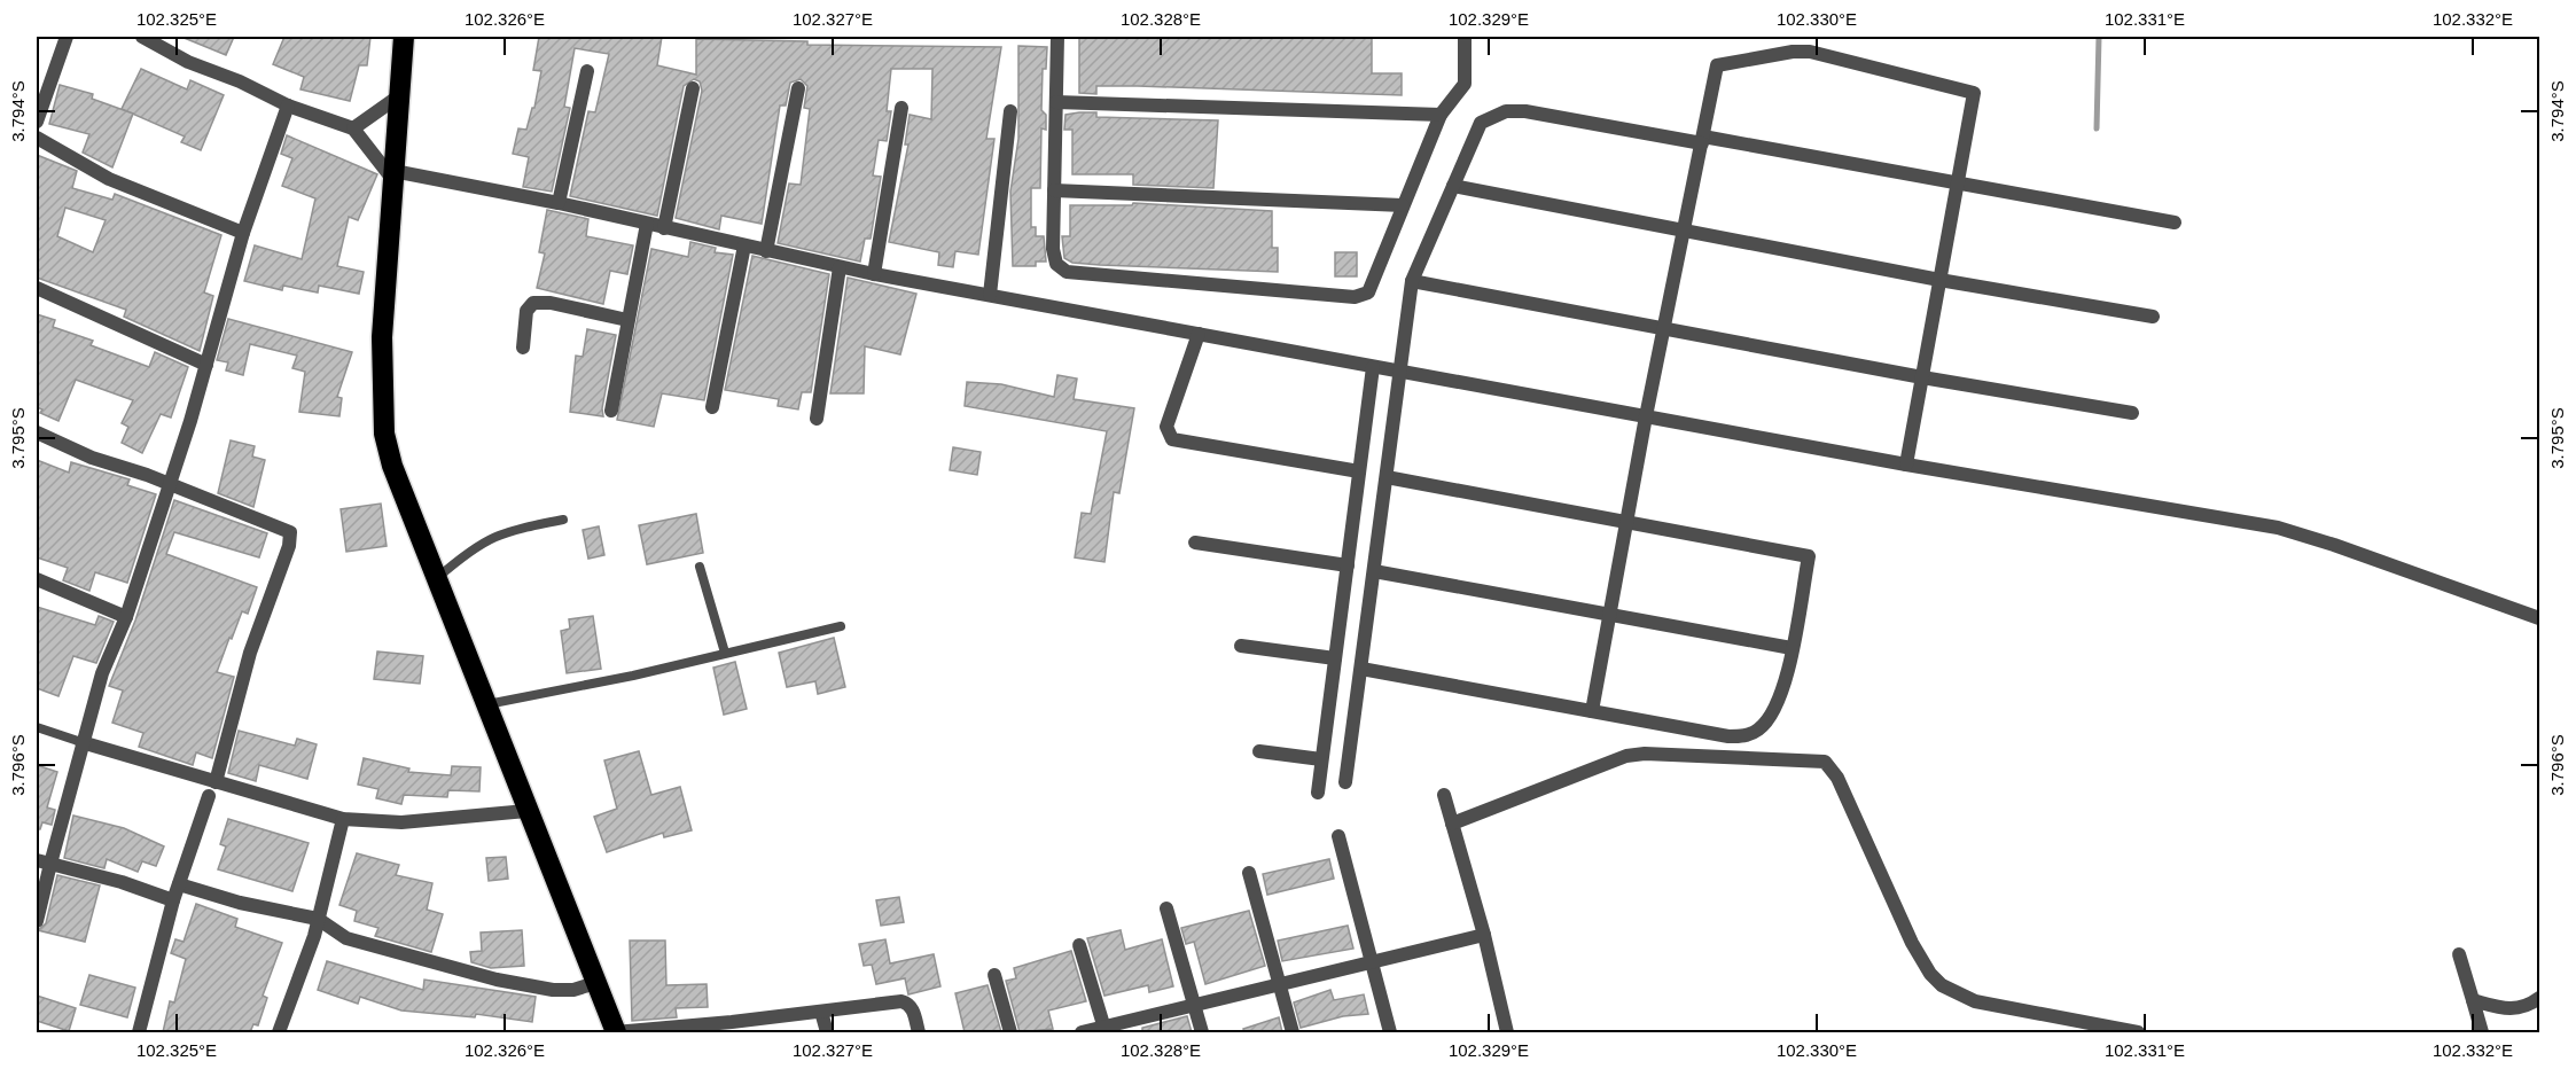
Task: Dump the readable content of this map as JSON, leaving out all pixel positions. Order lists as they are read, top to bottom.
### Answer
{
  "coordinates": [
    "102.325°E",
    "102.326°E",
    "102.327°E",
    "102.328°E",
    "102.329°E",
    "102.330°E",
    "102.331°E",
    "102.332°E",
    "3.794°S",
    "3.795°S",
    "3.796°S"
  ]
}
